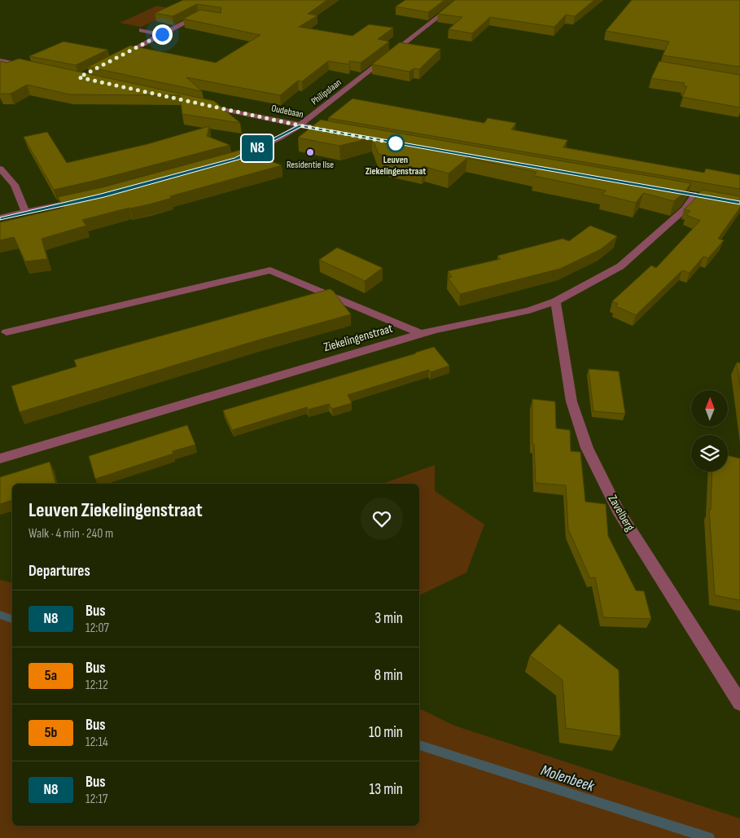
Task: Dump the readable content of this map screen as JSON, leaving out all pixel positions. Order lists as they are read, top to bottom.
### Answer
{
  "streets": {
    "street": [
      "Philipslaan",
      "Oudebaan",
      "Ziekelingenstraat",
      "Zavelberg"
    ]
  },
  "crossings": [
    ["Philipslaan", "Oudebaan"],
    ["Ziekelingenstraat", "Zavelberg"]
  ],
  "water": ["Molenbeek"],
  "places": ["Leuven Ziekelingenstraat", "Residentie Ilse"],
  "lines": ["bus line N8"],
  "north": "top",
  "page": {
    "on_map": "N8",
    "heading": [
      ["Leuven Ziekelingenstraat", "Walk · 4 min · 240 m"],
      "Departures"
    ],
    "list": [
      {
        "mark": "N8",
        "name": "Bus",
        "note": "12:07",
        "value": "3 min"
      },
      {
        "mark": "5a",
        "name": "Bus",
        "note": "12:12",
        "value": "8 min"
      },
      {
        "mark": "5b",
        "name": "Bus",
        "note": "12:14",
        "value": "10 min"
      },
      {
        "mark": "N8",
        "name": "Bus",
        "note": "12:17",
        "value": "13 min"
      }
    ]
  }
}
